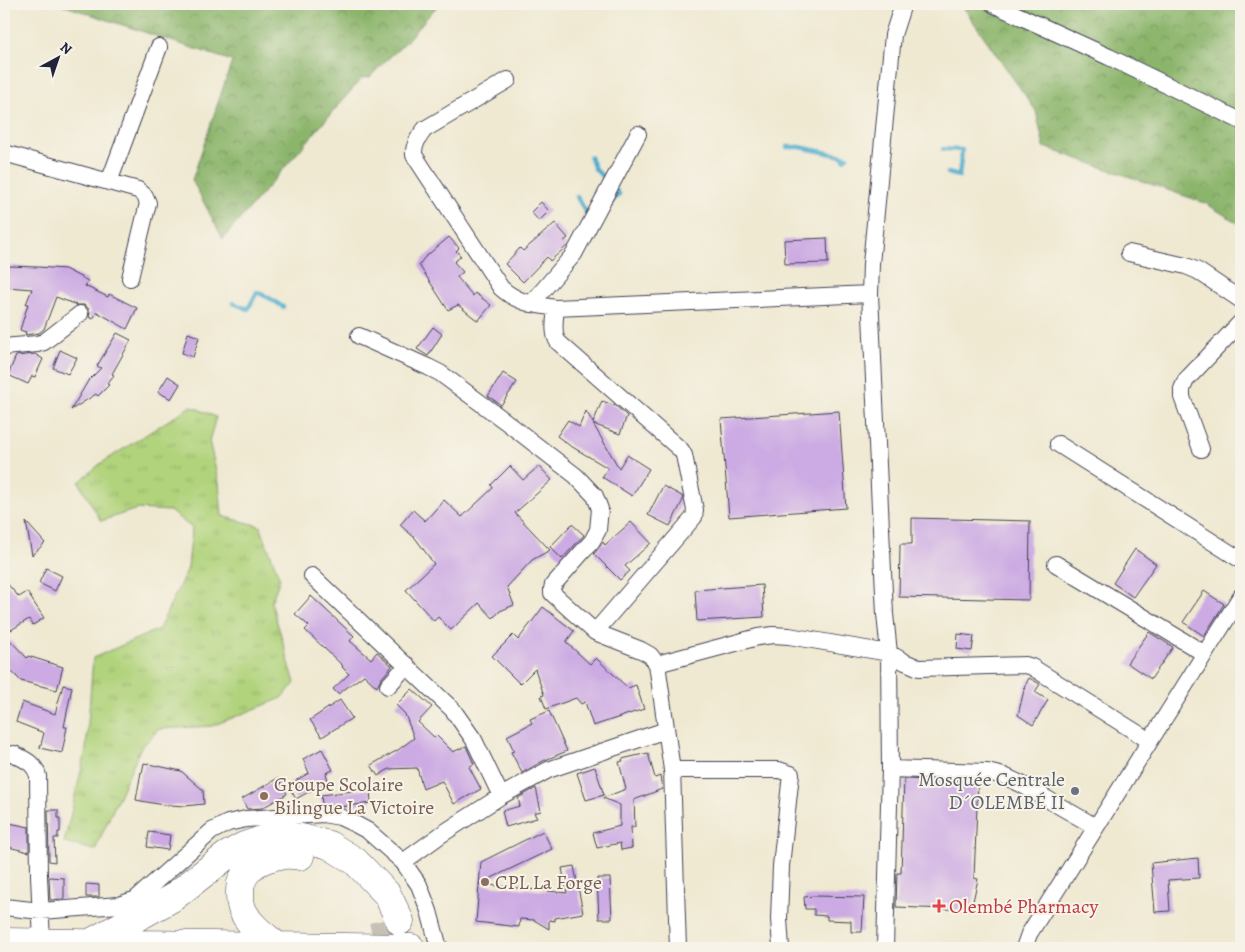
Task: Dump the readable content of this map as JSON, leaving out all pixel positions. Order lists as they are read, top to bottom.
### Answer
{
  "places": {
    "other": ["Mosquée Centrale D´OLEMBÉ II", "Groupe Scolaire Bilingue La Victoire", "CPL La Forge"],
    "health": ["Olembé Pharmacy"]
  },
  "north": "top right"
}
